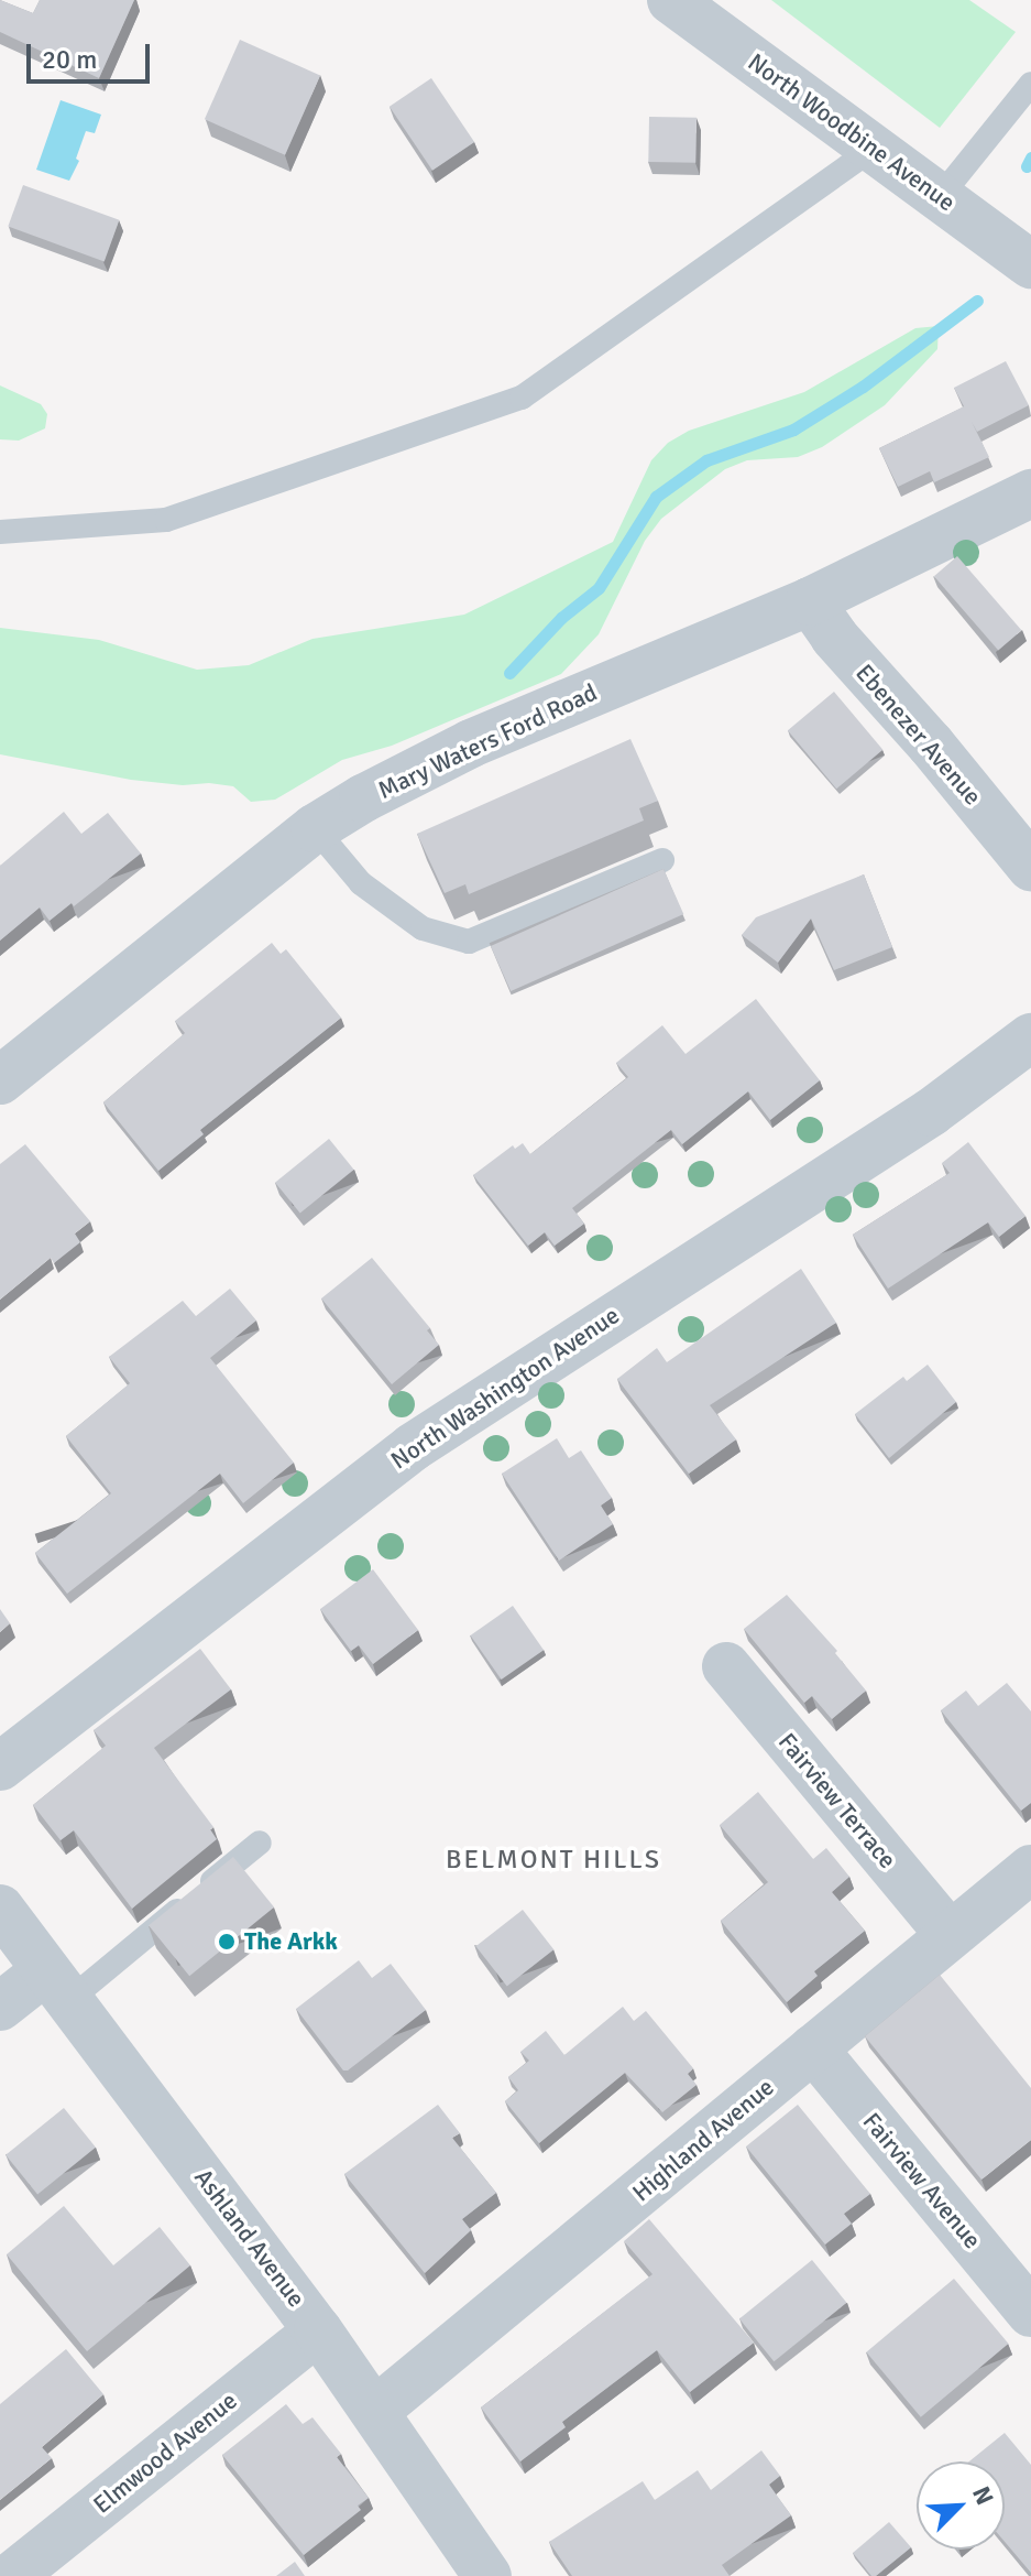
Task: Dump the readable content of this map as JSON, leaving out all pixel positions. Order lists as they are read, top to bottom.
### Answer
{
  "streets": {
    "street": [
      "North Woodbine Avenue",
      "Ebenezer Avenue",
      "Mary Waters Ford Road",
      "North Washington Avenue",
      "Fairview Terrace",
      "Highland Avenue",
      "Fairview Avenue",
      "Ashland Avenue",
      "Elmwood Avenue"
    ]
  },
  "crossings": [
    ["Ebenezer Avenue", "Mary Waters Ford Road"],
    ["Fairview Terrace", "Highland Avenue"],
    ["Highland Avenue", "Fairview Avenue"],
    ["Highland Avenue", "Ashland Avenue"],
    ["Ashland Avenue", "Elmwood Avenue"]
  ],
  "districts": ["BELMONT HILLS"],
  "places": ["The Arkk"],
  "scale_bar": "20 m",
  "north": "top right"
}
